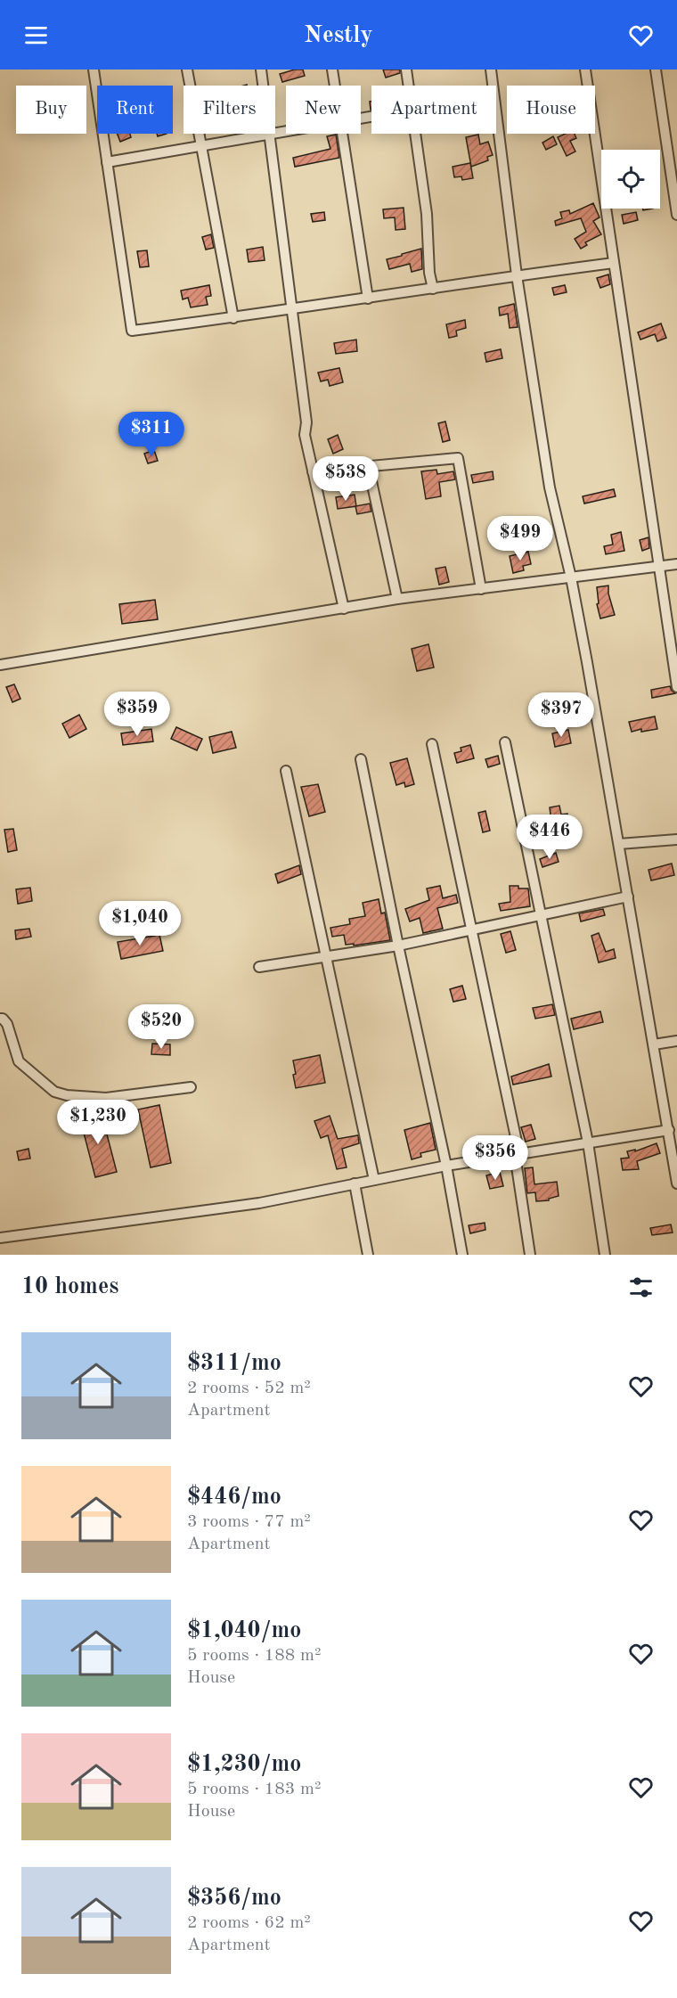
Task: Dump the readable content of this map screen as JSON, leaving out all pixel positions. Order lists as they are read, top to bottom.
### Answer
{
  "page": {
    "header": "Nestly",
    "chip": [
      "Buy",
      "Rent",
      "Filters",
      "New",
      "Apartment",
      "House"
    ],
    "price": [
      "$311",
      "$538",
      "$499",
      "$359",
      "$397",
      "$446",
      "$1,040",
      "$520",
      "$1,230",
      "$356"
    ],
    "heading": "10 homes",
    "list": [
      {
        "name": "$311/mo",
        "note": "2 rooms · 52 m² · Apartment"
      },
      {
        "name": "$446/mo",
        "note": "3 rooms · 77 m² · Apartment"
      },
      {
        "name": "$1,040/mo",
        "note": "5 rooms · 188 m² · House"
      },
      {
        "name": "$1,230/mo",
        "note": "5 rooms · 183 m² · House"
      },
      {
        "name": "$356/mo",
        "note": "2 rooms · 62 m² · Apartment"
      }
    ]
  }
}
